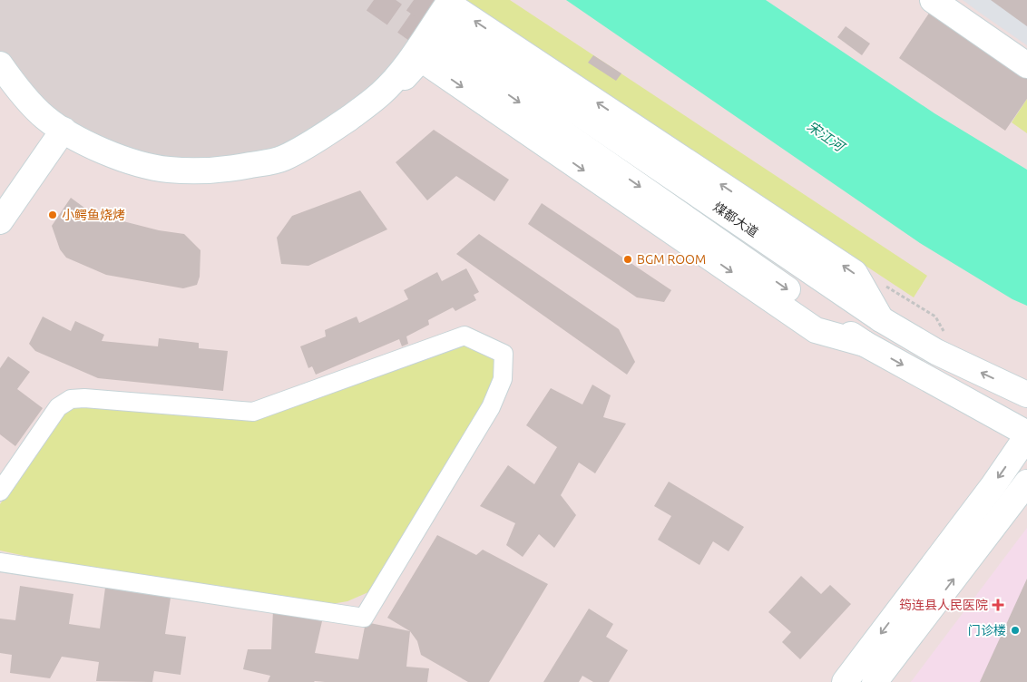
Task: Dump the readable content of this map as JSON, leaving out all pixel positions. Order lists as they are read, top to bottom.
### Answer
{
  "streets": {
    "street": ["煤都大道"]
  },
  "water": ["宋江河"],
  "places": {
    "other": ["小鳄鱼烧烤", "BGM ROOM", "门诊楼"],
    "health": ["筠连县人民医院"]
  }
}
